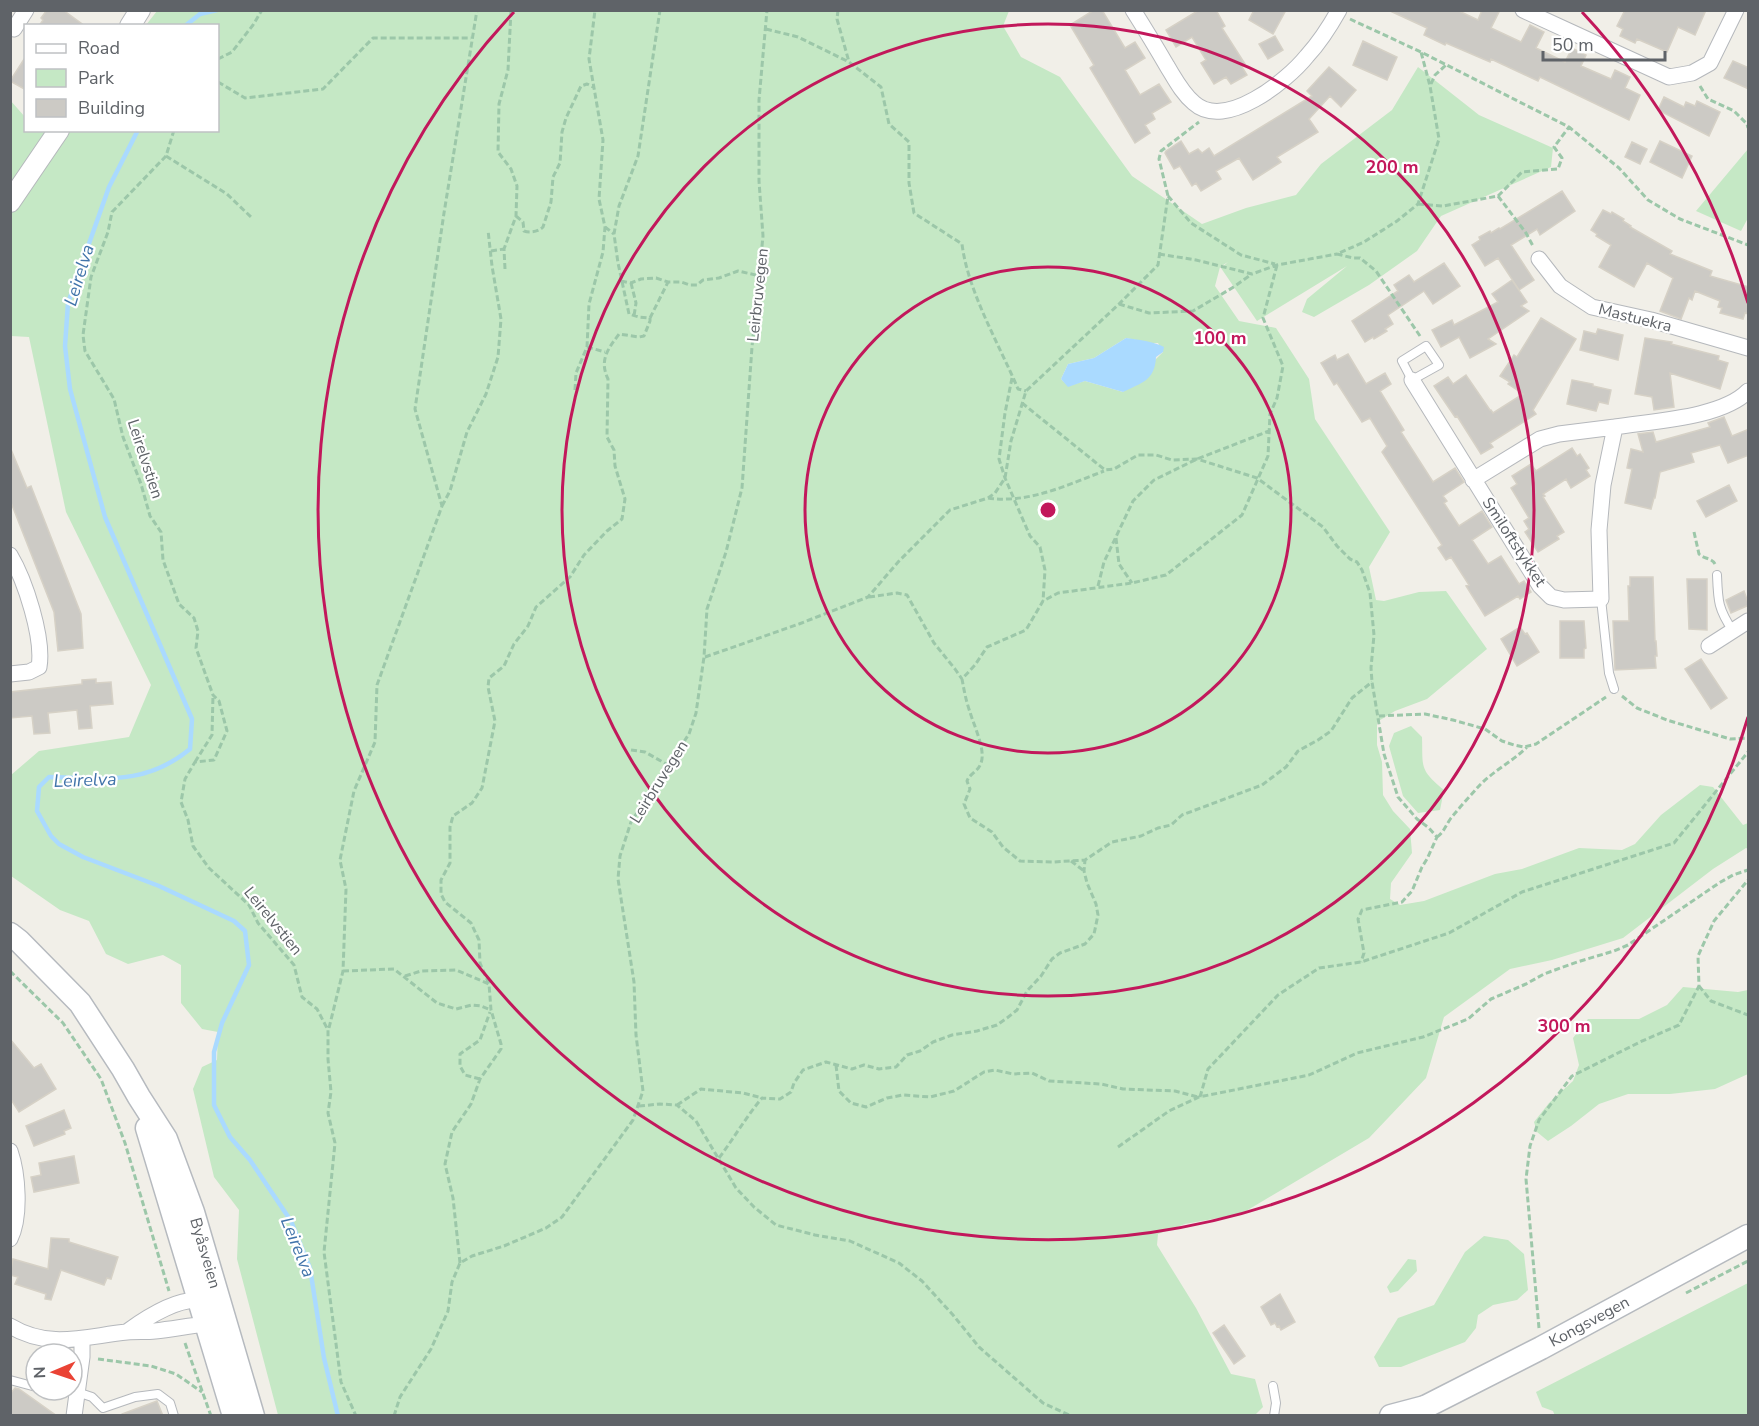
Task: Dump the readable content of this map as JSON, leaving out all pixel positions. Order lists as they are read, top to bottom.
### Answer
{
  "streets": {
    "main road": ["Byåsveien", "Kongsvegen"],
    "street": ["Mastuekra", "Smiloftstykket"],
    "path": ["Leirbruvegen", "Leirelvstien"]
  },
  "water": ["Leirelva"],
  "legend": ["Road", "Park", "Building"],
  "scale_bar": "50 m",
  "north": "left",
  "rings": ["200 m", "100 m", "300 m"]
}
